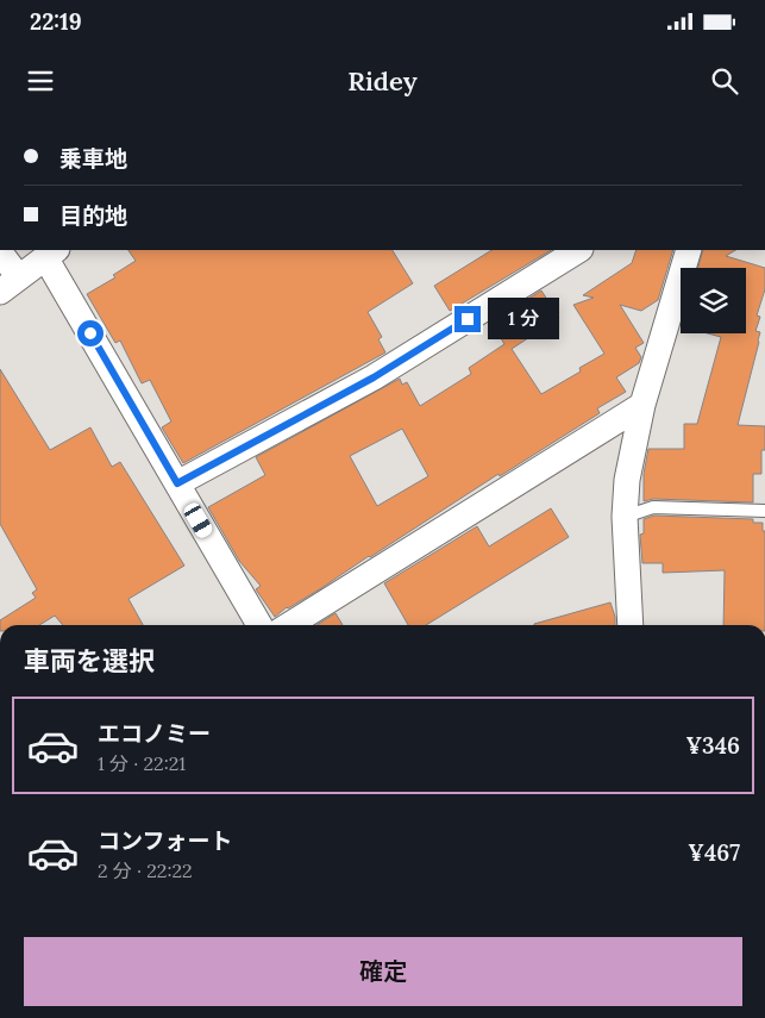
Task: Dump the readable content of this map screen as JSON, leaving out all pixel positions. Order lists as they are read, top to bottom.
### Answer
{
  "page": {
    "status": "22:19",
    "header": "Ridey",
    "banner": ["乗車地", "目的地"],
    "bubble": "1 分",
    "heading": "車両を選択",
    "list": [
      {
        "name": "エコノミー",
        "note": "1 分 · 22:21",
        "value": "¥346"
      },
      {
        "name": "コンフォート",
        "note": "2 分 · 22:22",
        "value": "¥467"
      }
    ],
    "buttons": "確定"
  }
}
